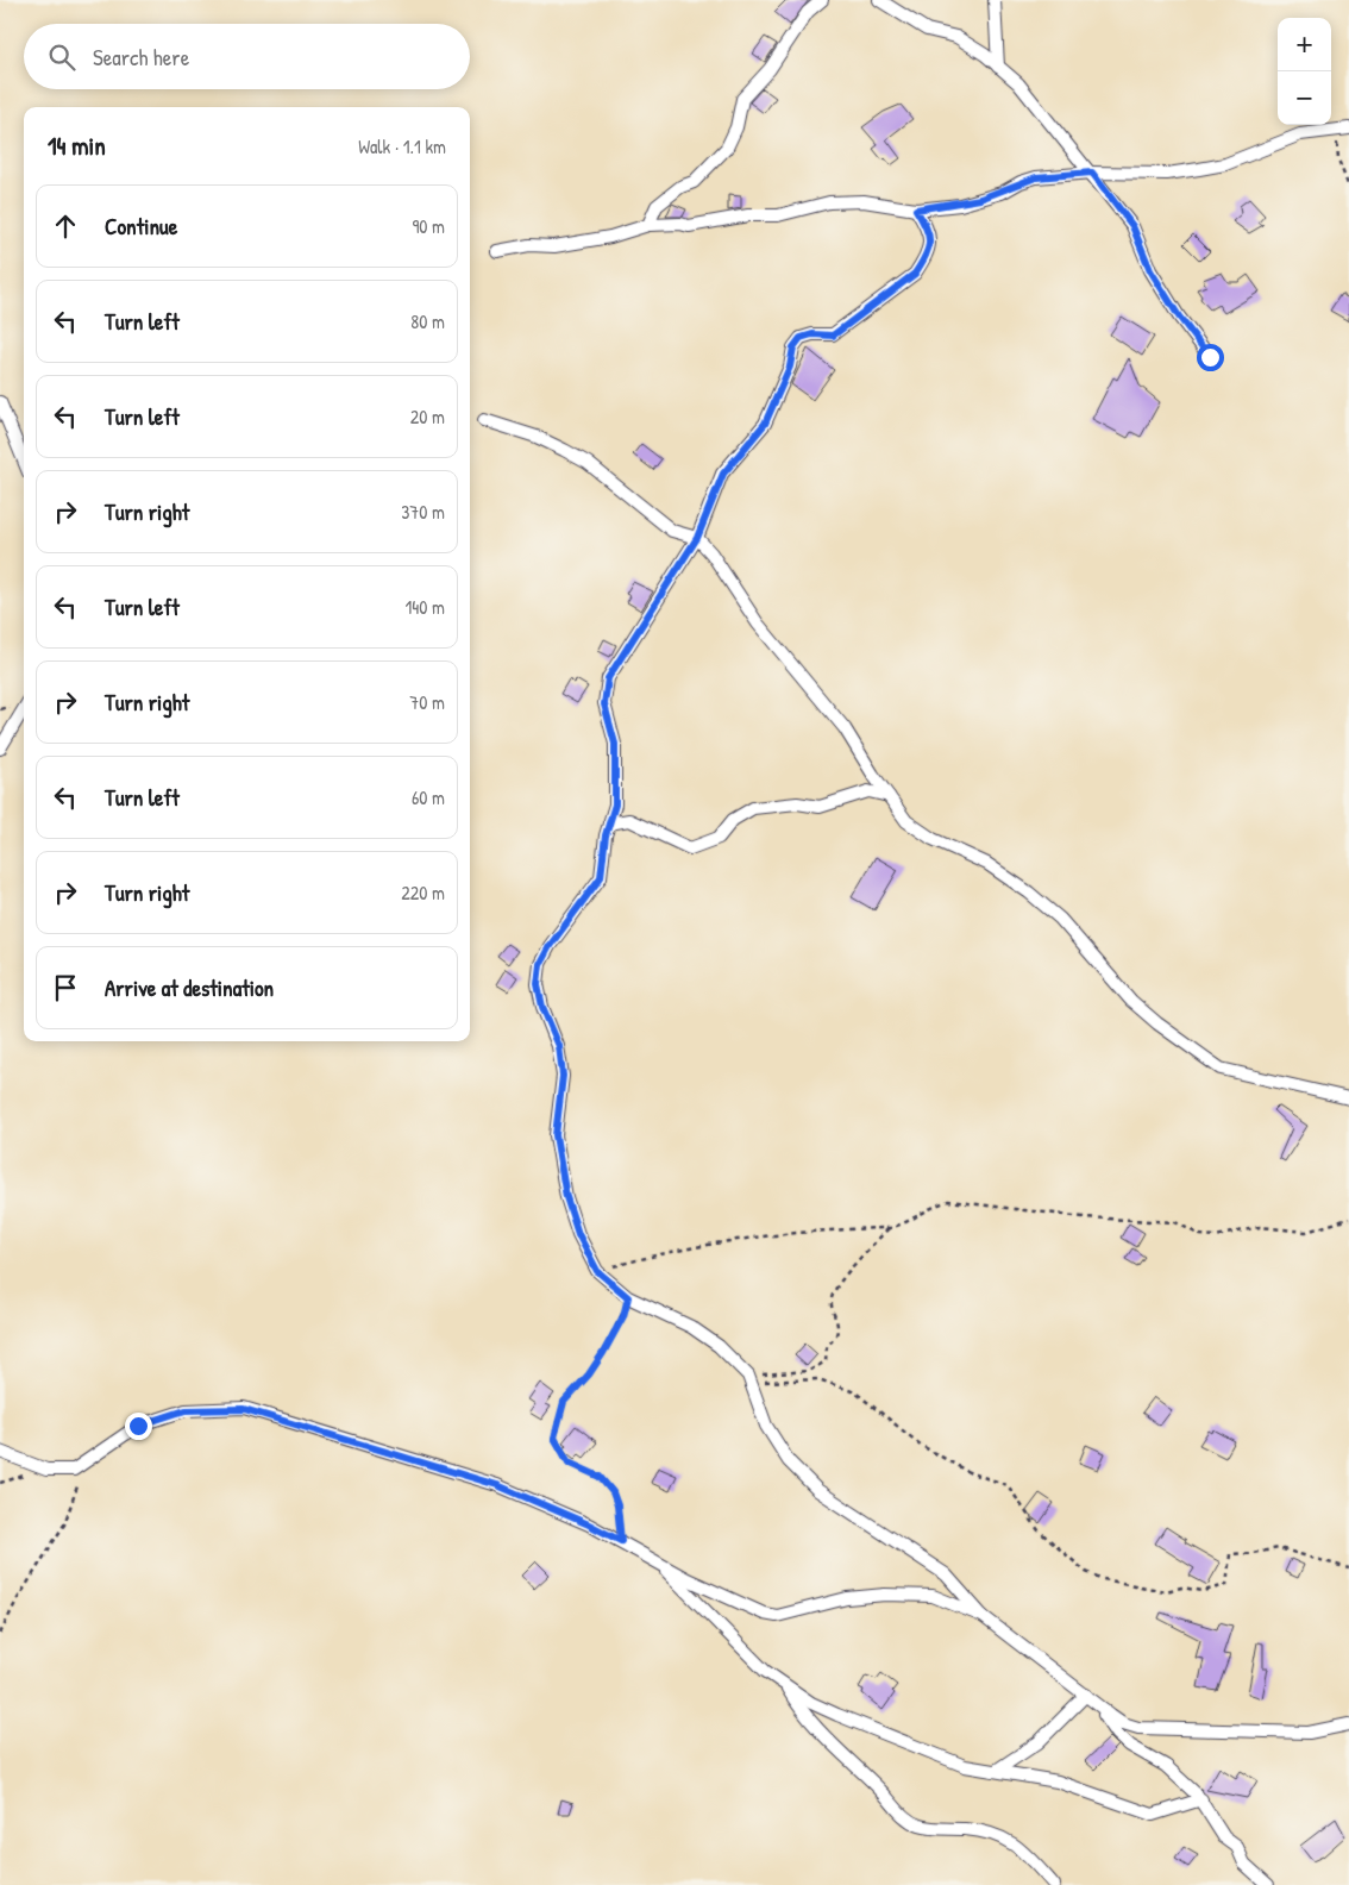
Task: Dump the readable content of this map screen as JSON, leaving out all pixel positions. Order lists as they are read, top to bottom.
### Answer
{
  "page": {
    "map_buttons": ["+", "−"],
    "search": "Search here",
    "heading": ["14 min", "Walk · 1.1 km"],
    "list": [
      ["Continue", "90 m"],
      ["Turn left", "80 m"],
      ["Turn left", "20 m"],
      ["Turn right", "370 m"],
      ["Turn left", "140 m"],
      ["Turn right", "70 m"],
      ["Turn left", "60 m"],
      ["Turn right", "220 m"],
      "Arrive at destination"
    ]
  }
}
